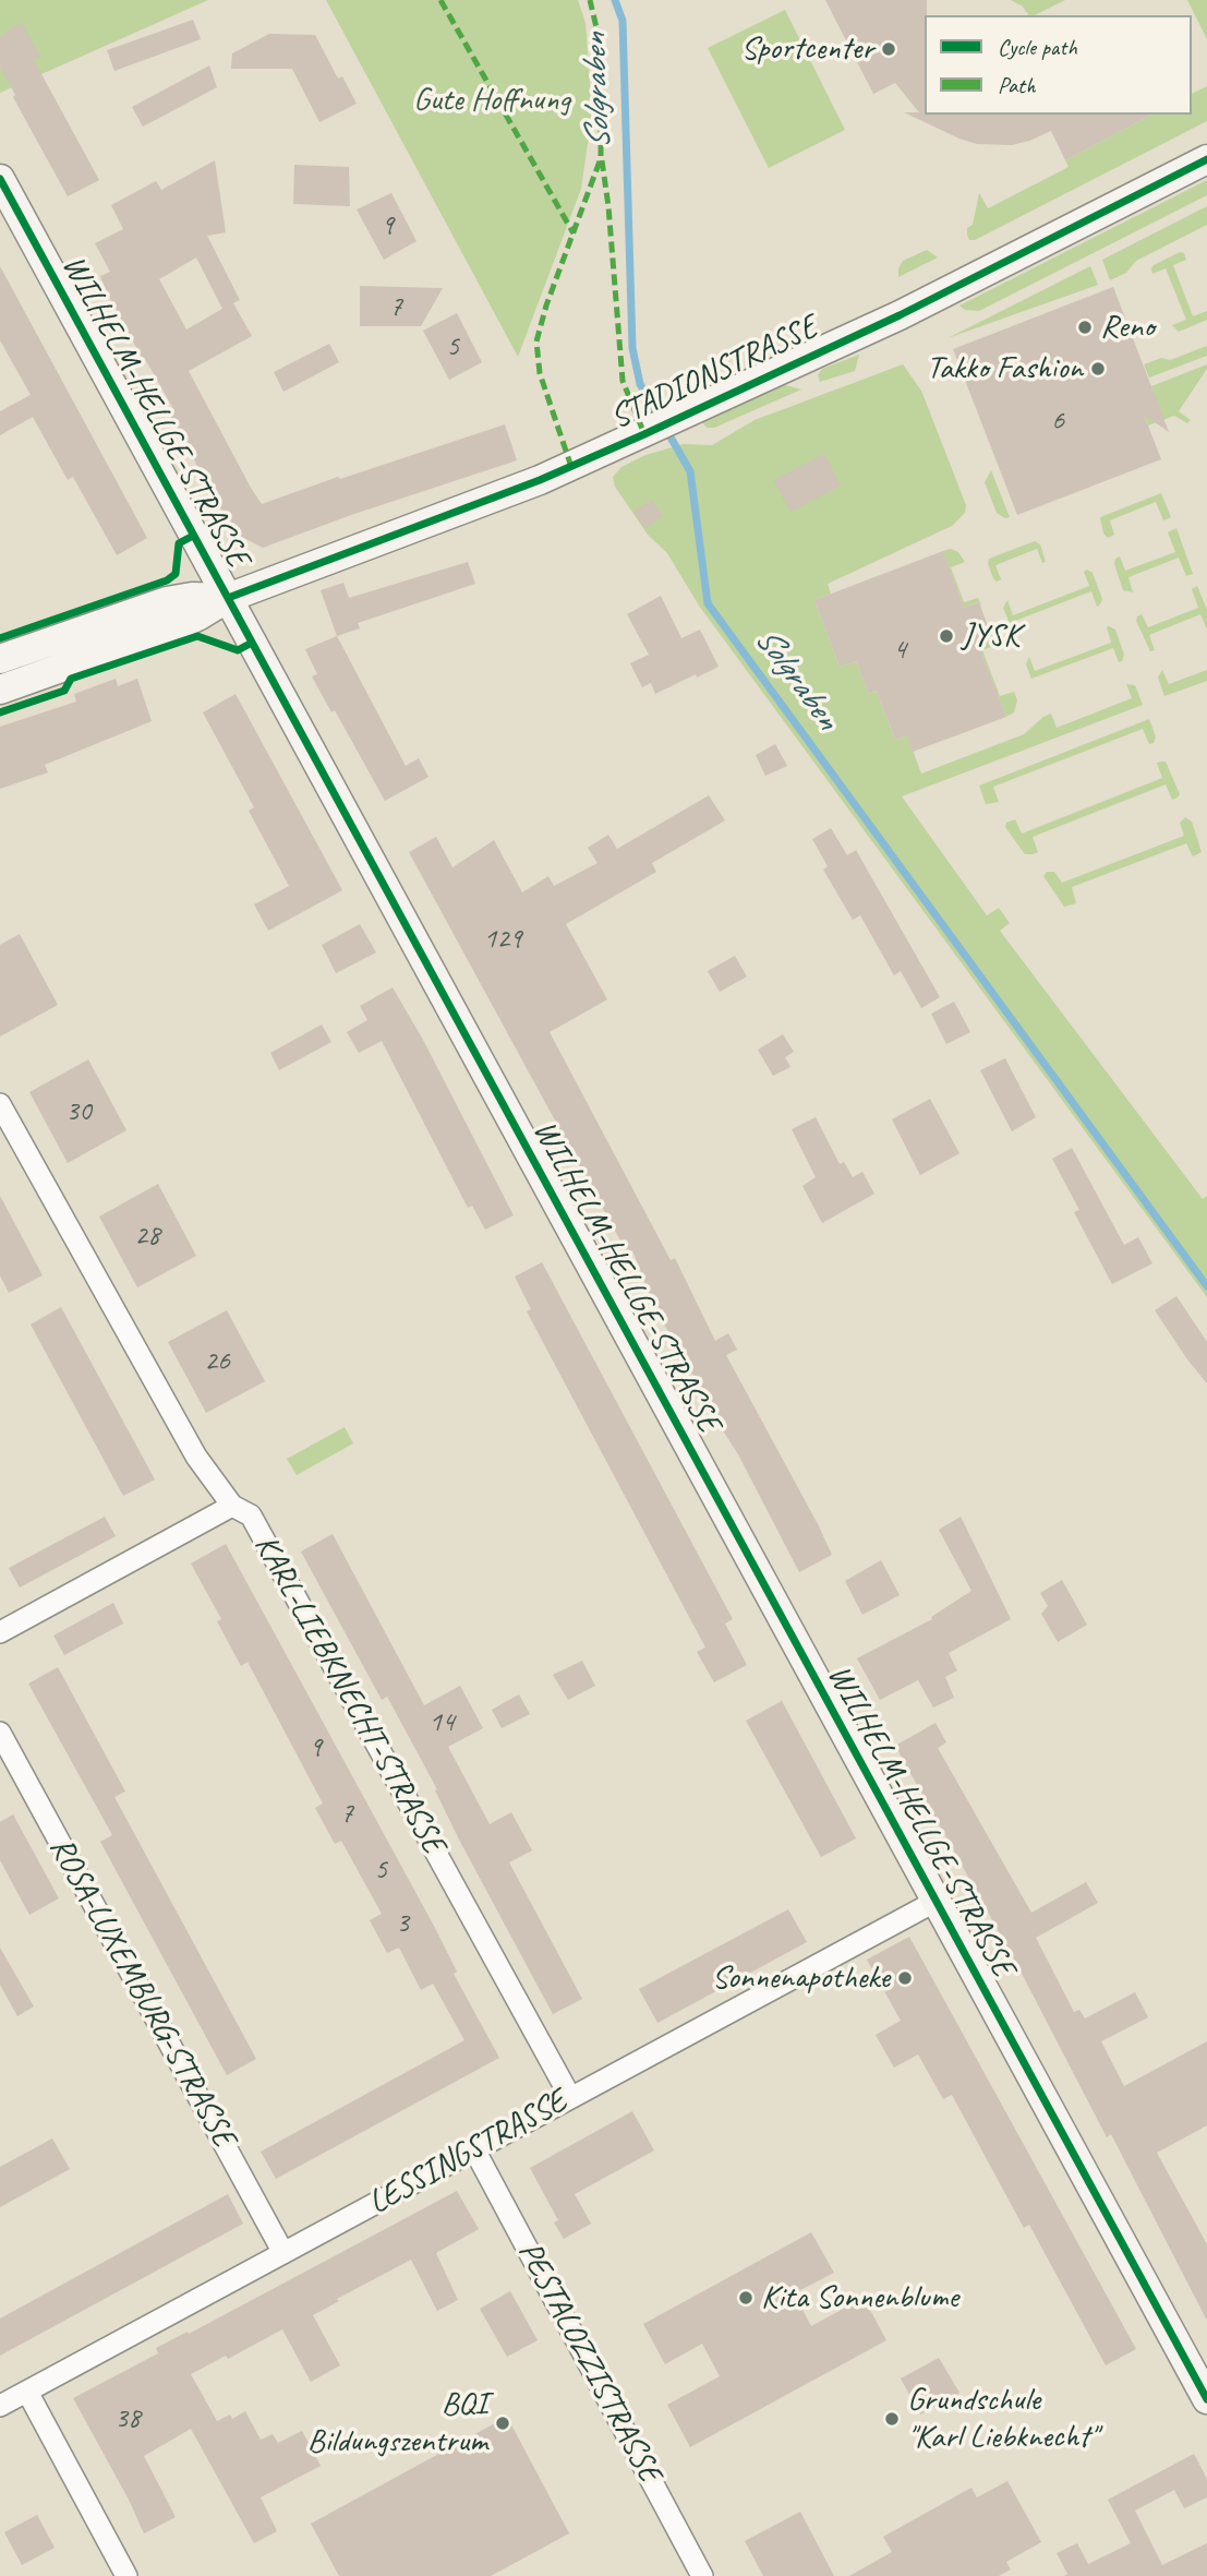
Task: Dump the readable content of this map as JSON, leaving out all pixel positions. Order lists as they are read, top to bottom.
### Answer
{
  "streets": {
    "main road": ["STADIONSTRASSE", "WILHELM-HELLGE-STRASSE"],
    "street": [
      "KARL-LIEBKNECHT-STRASSE",
      "ROSA-LUXEMBURG-STRASSE",
      "LESSINGSTRASSE",
      "PESTALOZZISTRASSE"
    ]
  },
  "crossings": [
    ["STADIONSTRASSE", "WILHELM-HELLGE-STRASSE"],
    ["WILHELM-HELLGE-STRASSE", "LESSINGSTRASSE"],
    ["KARL-LIEBKNECHT-STRASSE", "LESSINGSTRASSE"],
    ["ROSA-LUXEMBURG-STRASSE", "LESSINGSTRASSE"],
    ["LESSINGSTRASSE", "PESTALOZZISTRASSE"]
  ],
  "water": ["Solgraben"],
  "parks": ["Gute Hoffnung"],
  "places": [
    "Sportcenter",
    "Reno",
    "Takko Fashion",
    "JYSK",
    "Sonnenapotheke",
    "Kita Sonnenblume",
    "Grundschule \"Karl Liebknecht\"",
    "BQI Bildungszentrum"
  ],
  "house_numbers": [
    "9",
    "7",
    "5",
    "6",
    "4",
    "129",
    "30",
    "28",
    "26",
    "14",
    "9",
    "7",
    "5",
    "3",
    "38"
  ],
  "legend": ["Cycle path", "Path"]
}
